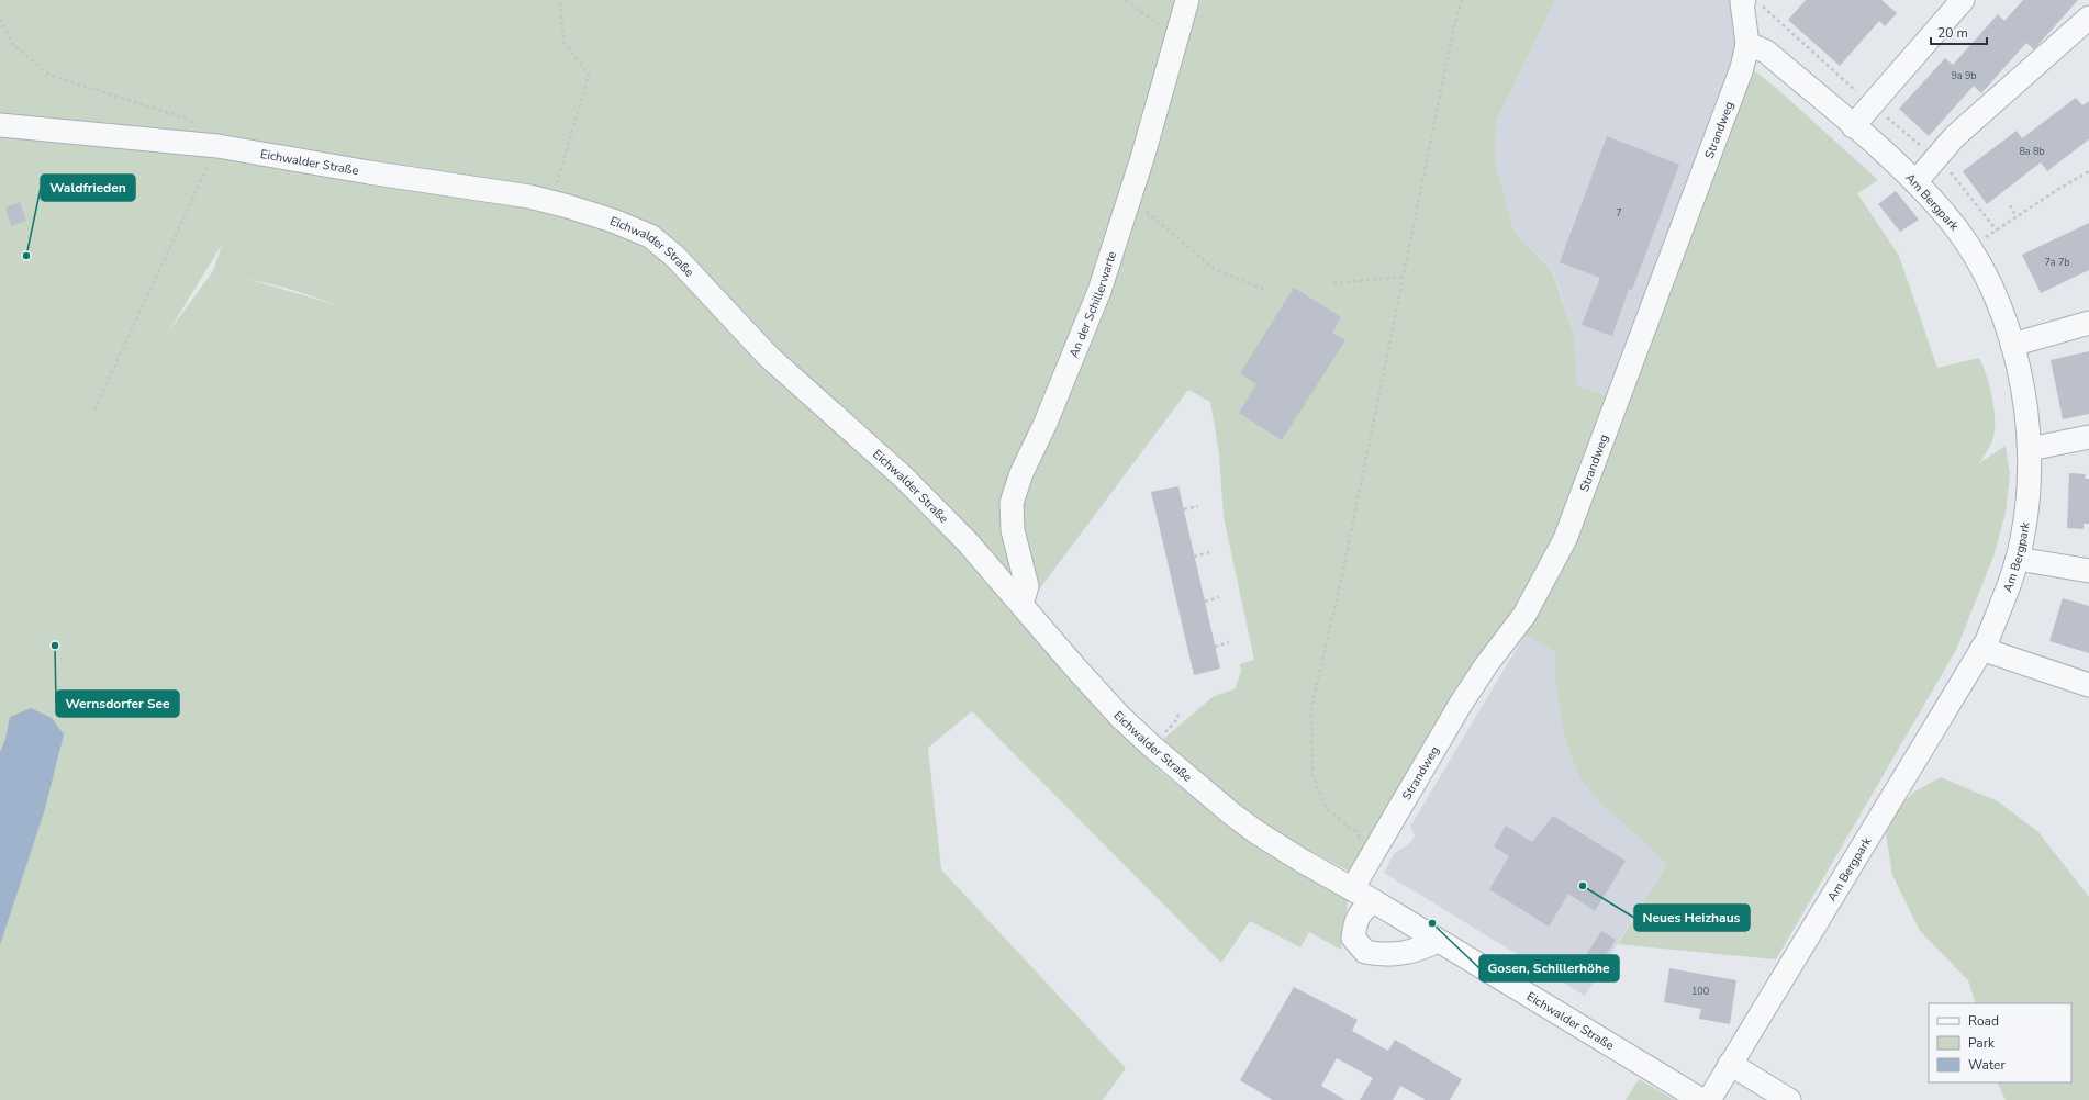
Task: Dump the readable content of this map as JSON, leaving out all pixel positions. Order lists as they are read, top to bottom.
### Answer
{
  "streets": {
    "street": [
      "Strandweg",
      "Eichwalder Straße",
      "Am Bergpark",
      "An der Schillerwarte"
    ]
  },
  "crossings": [
    ["Strandweg", "Eichwalder Straße"],
    ["Strandweg", "Am Bergpark"],
    ["Eichwalder Straße", "An der Schillerwarte"]
  ],
  "places": [
    "Waldfrieden",
    "Wernsdorfer See",
    "Neues Heizhaus",
    "Gosen, Schillerhöhe"
  ],
  "house_numbers": [
    "9a 9b",
    "8a 8b",
    "7",
    "7a 7b",
    "100"
  ],
  "legend": ["Road", "Park", "Water"],
  "scale_bar": "20 m"
}
